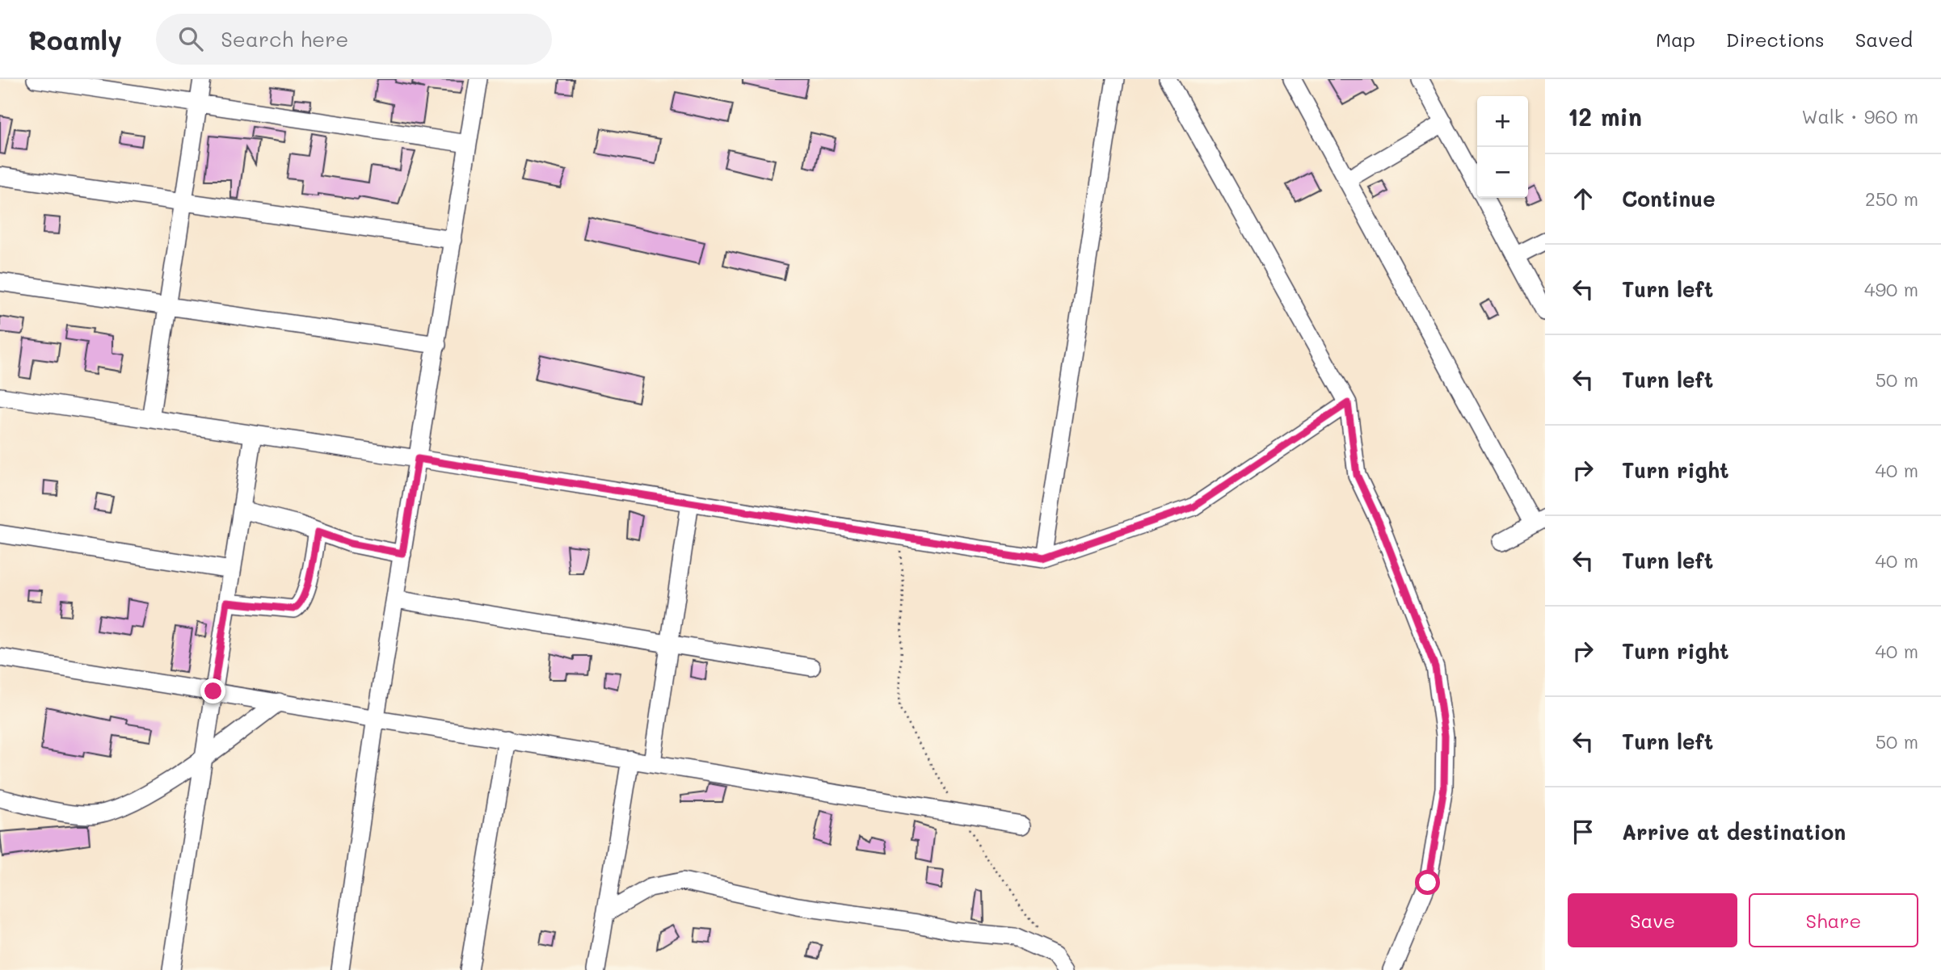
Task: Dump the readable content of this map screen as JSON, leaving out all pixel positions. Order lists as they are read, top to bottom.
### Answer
{
  "page": {
    "header": "Roamly",
    "search": "Search here",
    "nav": ["Map", "Directions", "Saved"],
    "heading": ["12 min", "Walk · 960 m"],
    "map_buttons": ["+", "−"],
    "list": [
      ["Continue", "250 m"],
      ["Turn left", "490 m"],
      ["Turn left", "50 m"],
      ["Turn right", "40 m"],
      ["Turn left", "40 m"],
      ["Turn right", "40 m"],
      ["Turn left", "50 m"],
      "Arrive at destination"
    ],
    "buttons": ["Save", "Share"]
  }
}
